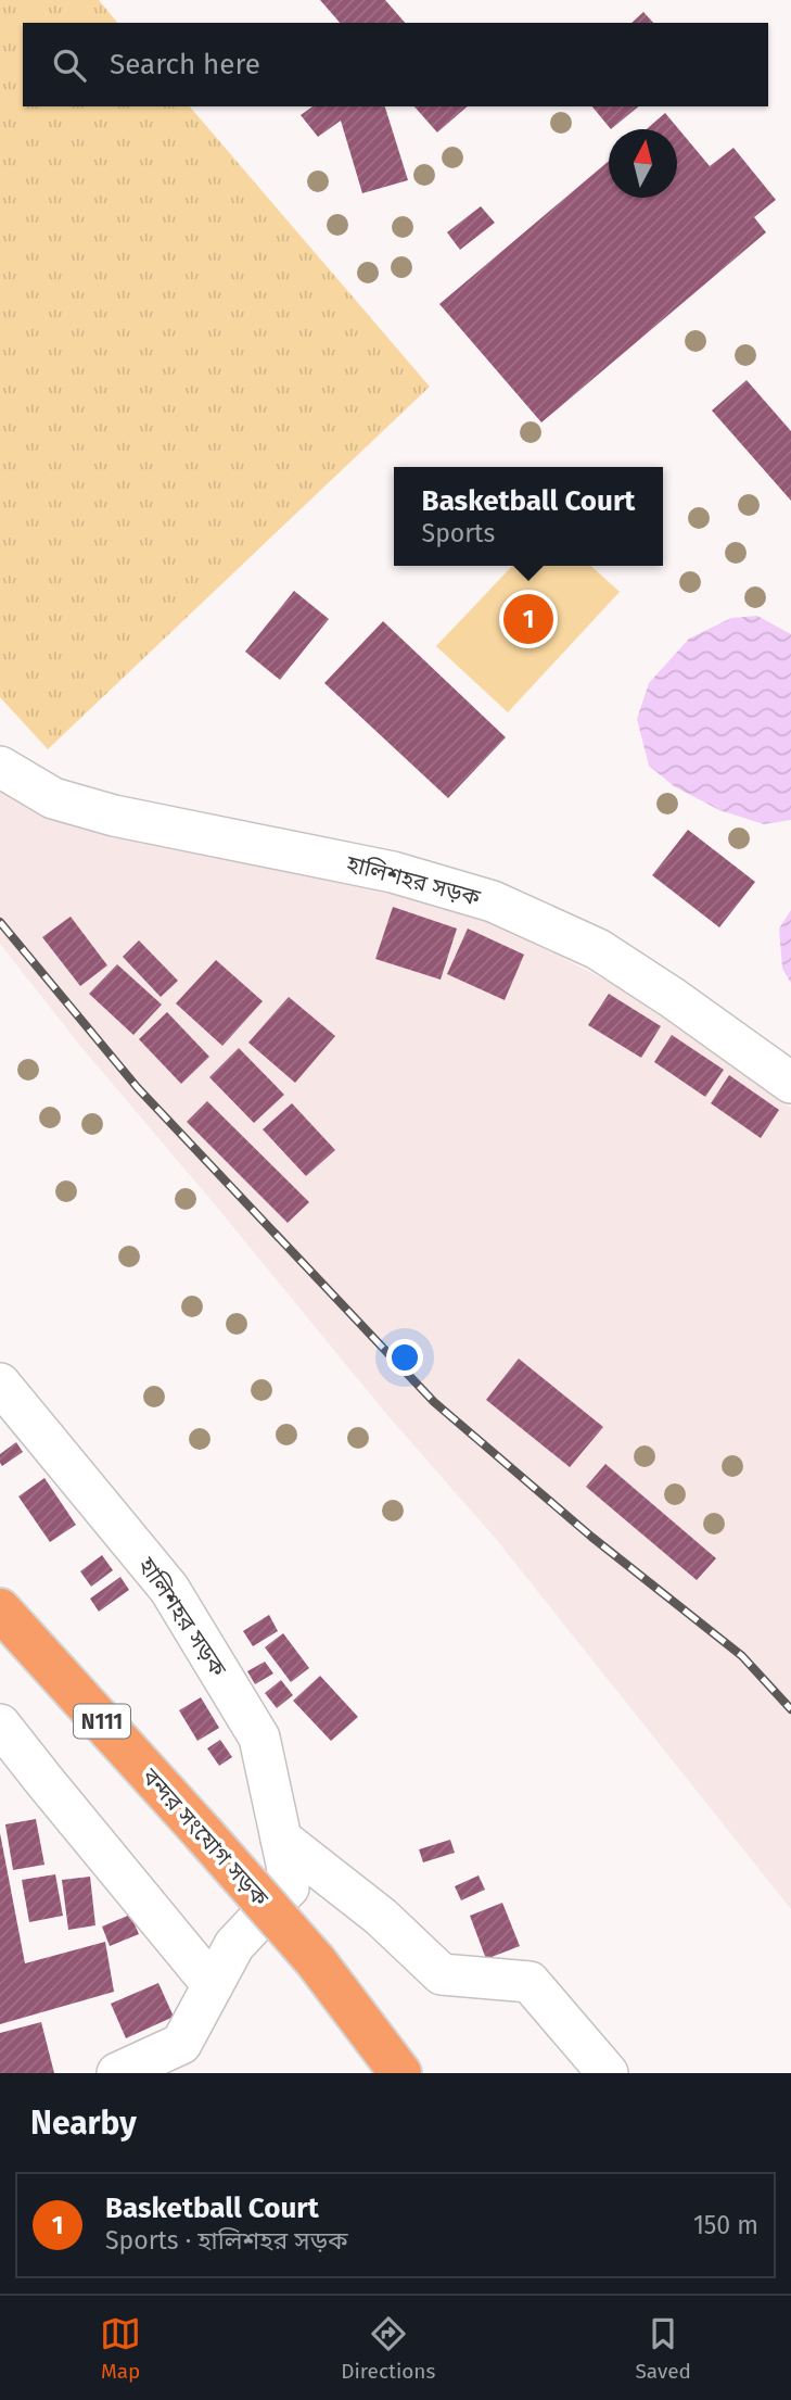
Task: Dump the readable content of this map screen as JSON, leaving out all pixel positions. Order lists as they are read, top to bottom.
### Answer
{
  "streets": {
    "highway": ["N111", "বন্দর সংযোগ সড়ক"],
    "street": ["হালিশহর সড়ক"]
  },
  "north": "top",
  "page": {
    "search": "Search here",
    "popup": ["Basketball Court", "Sports"],
    "pins": "1",
    "heading": "Nearby",
    "list": [
      {
        "mark": "1",
        "name": "Basketball Court",
        "note": "Sports · হালিশহর সড়ক",
        "value": "150 m"
      }
    ],
    "nav": ["Map", "Directions", "Saved"]
  }
}
